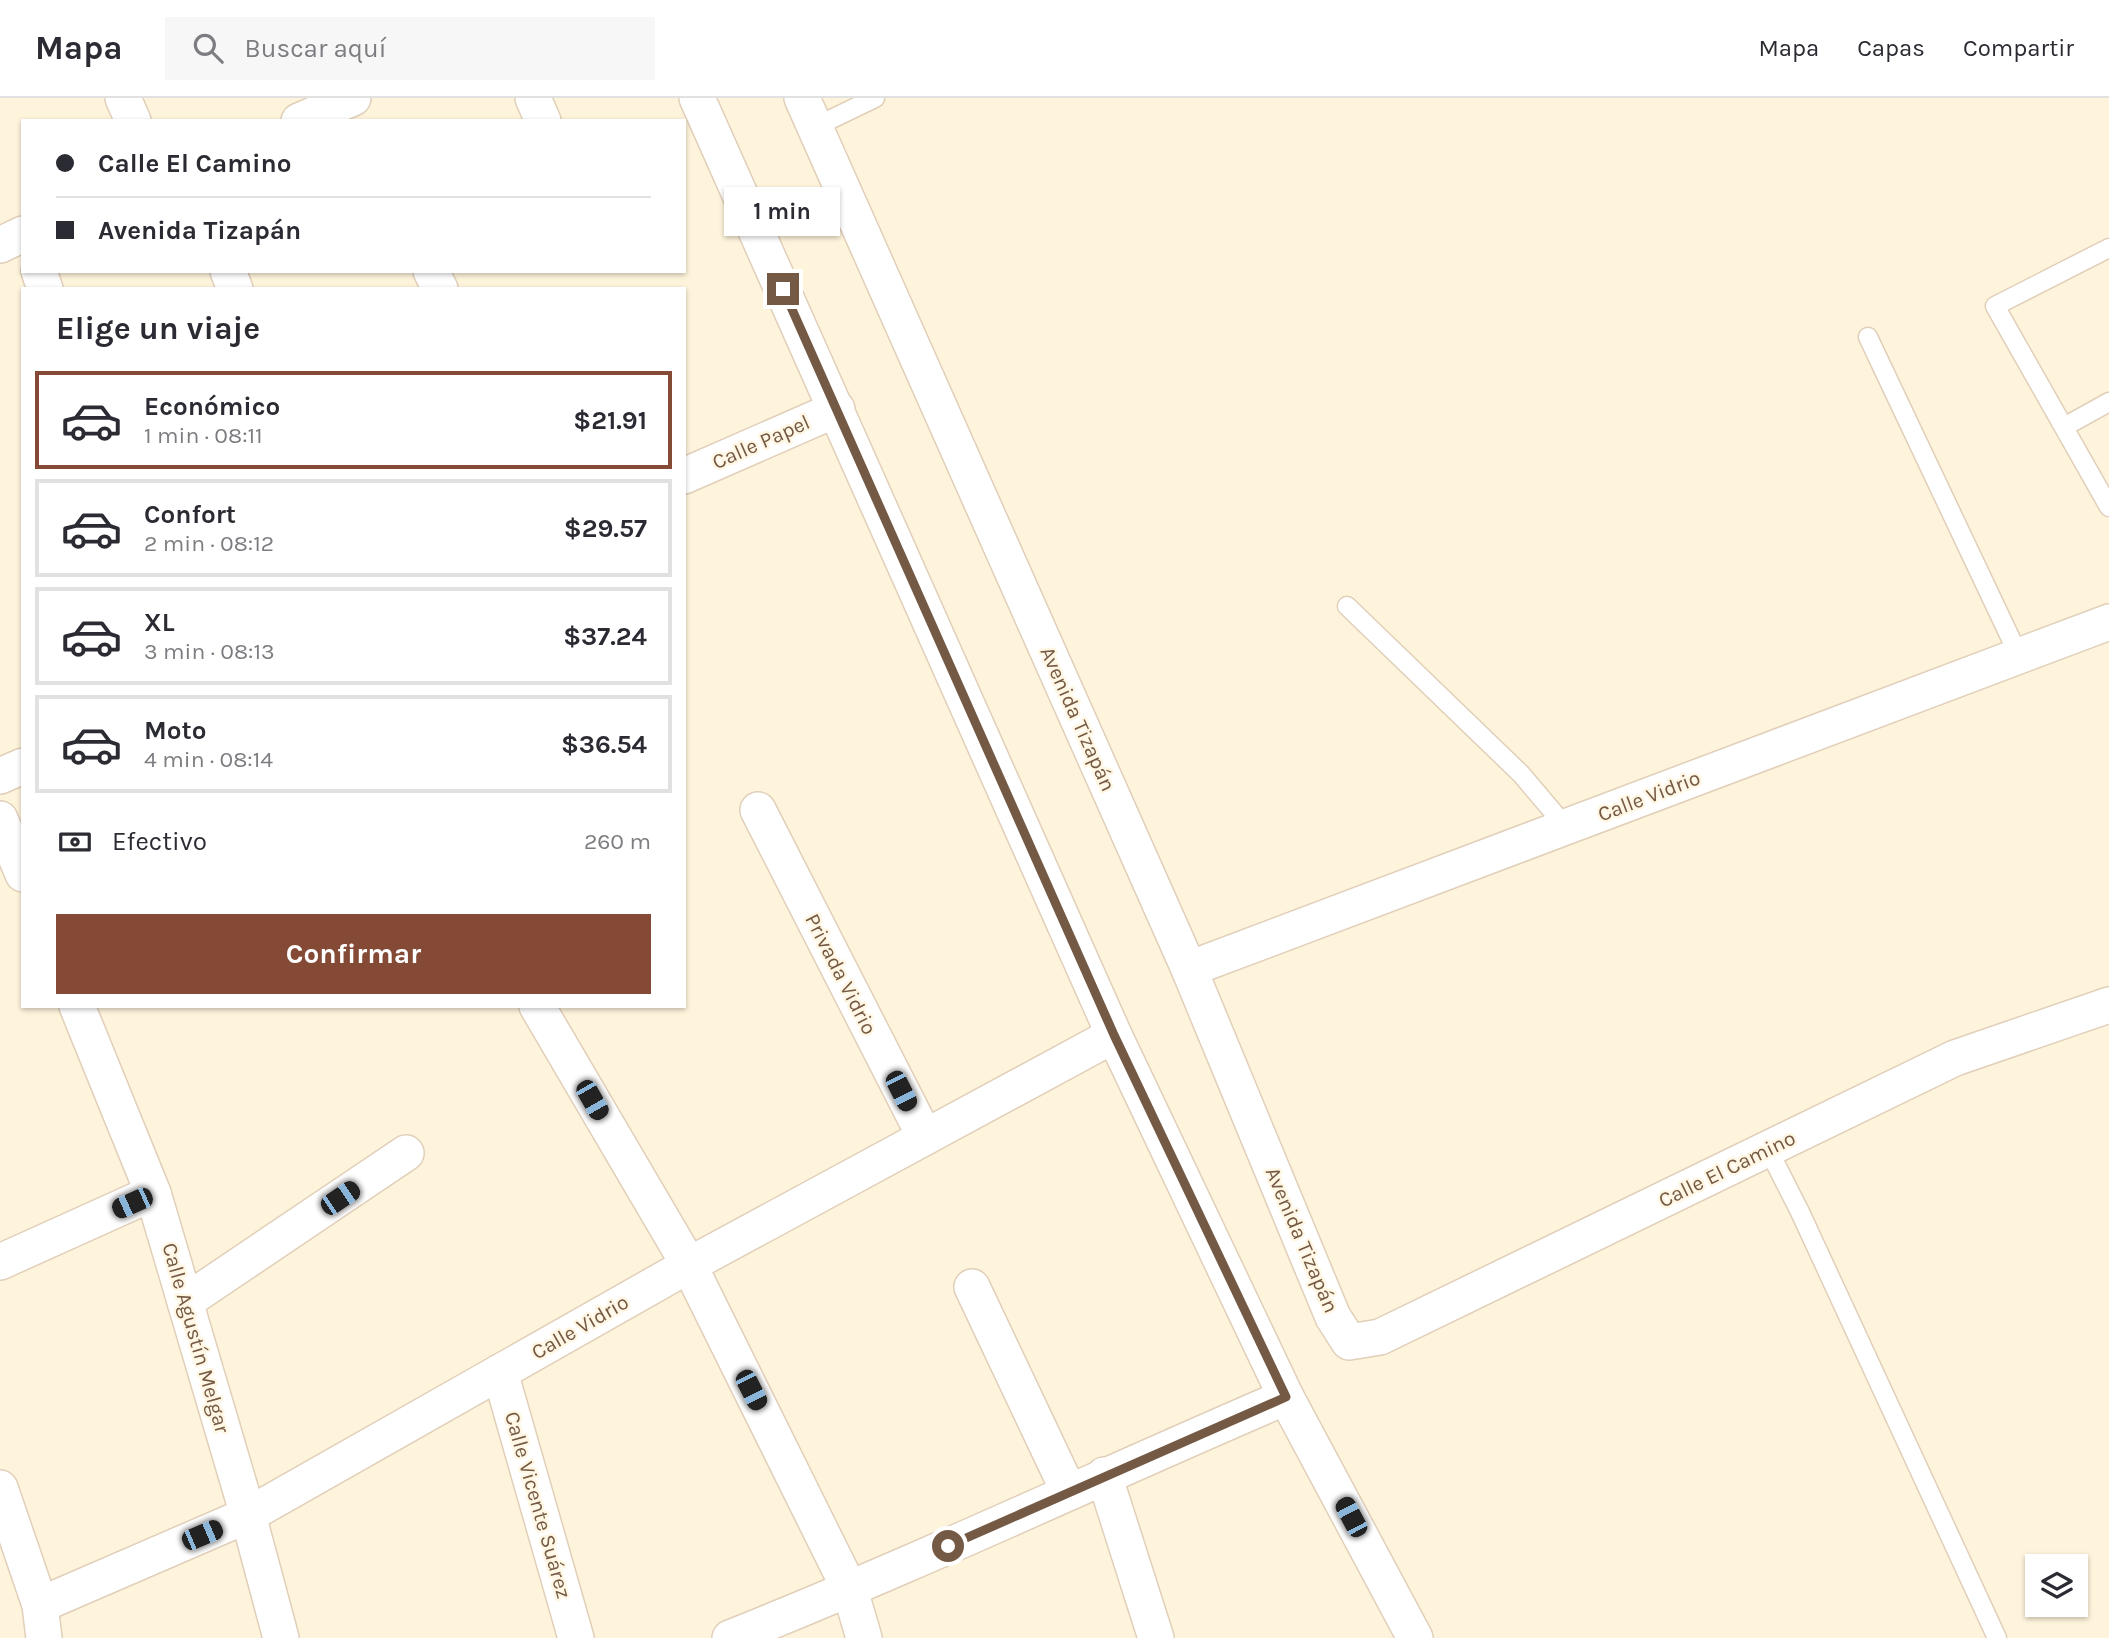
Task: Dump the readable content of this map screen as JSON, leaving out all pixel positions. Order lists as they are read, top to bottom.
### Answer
{
  "streets": {
    "street": [
      "Calle Papel",
      "Avenida Tizapán",
      "Calle Vidrio",
      "Privada Vidrio",
      "Calle El Camino",
      "Calle Agustín Melgar",
      "Calle Vicente Suárez"
    ]
  },
  "crossings": [
    ["Avenida Tizapán", "Calle Vidrio"],
    ["Avenida Tizapán", "Calle El Camino"],
    ["Calle Vidrio", "Privada Vidrio"],
    ["Calle Vidrio", "Calle Agustín Melgar"],
    ["Calle Vidrio", "Calle Vicente Suárez"]
  ],
  "page": {
    "header": "Mapa",
    "search": "Buscar aquí",
    "nav": ["Mapa", "Capas", "Compartir"],
    "banner": ["Calle El Camino", "Avenida Tizapán"],
    "bubble": "1 min",
    "heading": "Elige un viaje",
    "list": [
      {
        "name": "Económico",
        "note": "1 min · 08:11",
        "value": "$21.91"
      },
      {
        "name": "Confort",
        "note": "2 min · 08:12",
        "value": "$29.57"
      },
      {
        "name": "XL",
        "note": "3 min · 08:13",
        "value": "$37.24"
      },
      {
        "name": "Moto",
        "note": "4 min · 08:14",
        "value": "$36.54"
      }
    ],
    "pay": ["Efectivo", "260 m"],
    "buttons": "Confirmar"
  }
}
